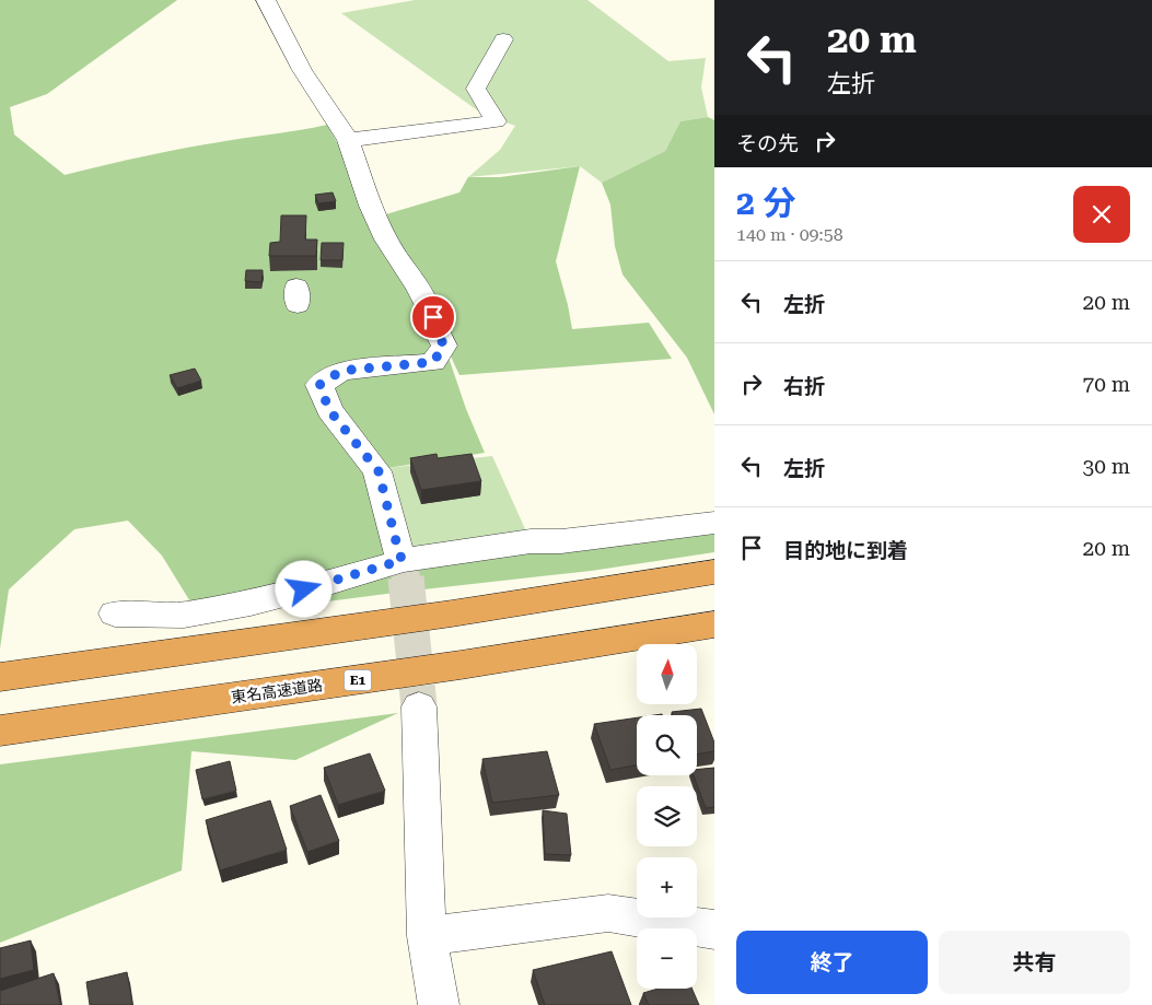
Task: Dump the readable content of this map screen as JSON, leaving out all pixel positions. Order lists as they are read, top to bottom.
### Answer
{
  "streets": {
    "highway": ["E1", "東名高速道路"]
  },
  "north": "top",
  "page": {
    "turn": ["20 m", "左折"],
    "then": "その先",
    "heading": ["2 分", "140 m · 09:58"],
    "list": [
      {
        "name": "左折",
        "value": "20 m"
      },
      {
        "name": "右折",
        "value": "70 m"
      },
      {
        "name": "左折",
        "value": "30 m"
      },
      {
        "name": "目的地に到着",
        "value": "20 m"
      }
    ],
    "map_buttons": ["+", "−"],
    "buttons": ["終了", "共有"]
  }
}
